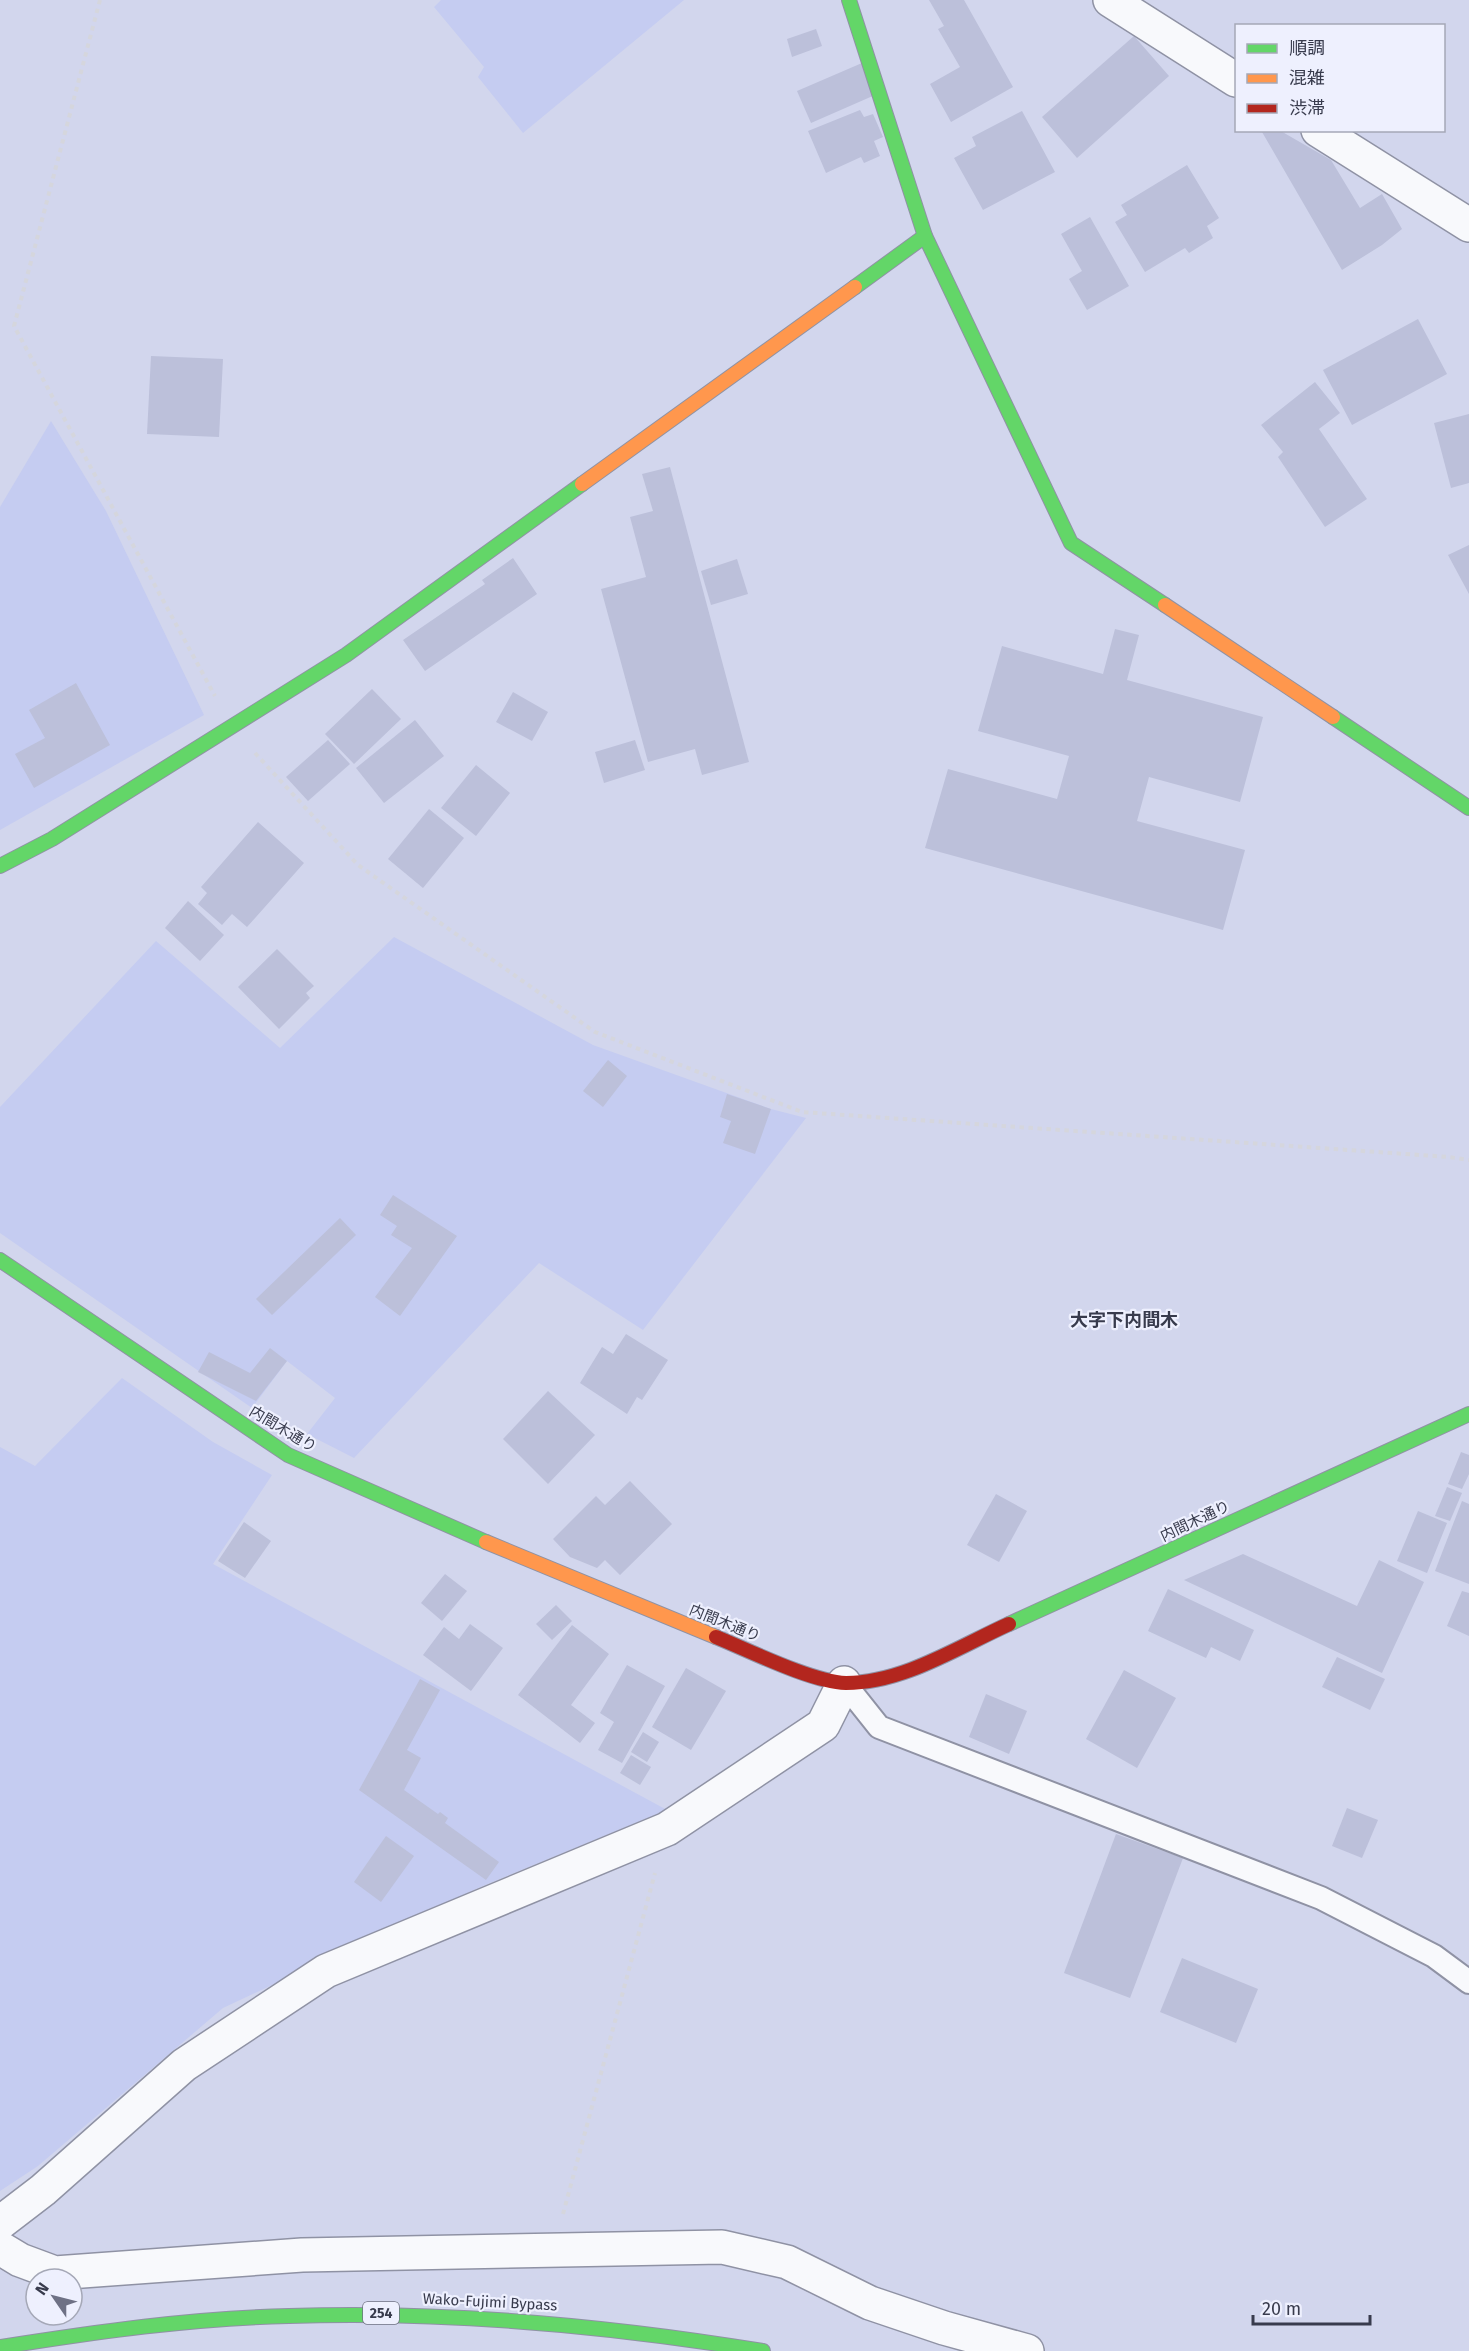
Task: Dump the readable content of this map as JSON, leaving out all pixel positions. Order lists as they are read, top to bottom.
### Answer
{
  "streets": {
    "main road": ["内間木通り", "Wako-Fujimi Bypass", "254"]
  },
  "districts": ["大字下内間木"],
  "legend": ["順調", "混雑", "渋滞"],
  "scale_bar": "20 m",
  "north": "top left"
}
